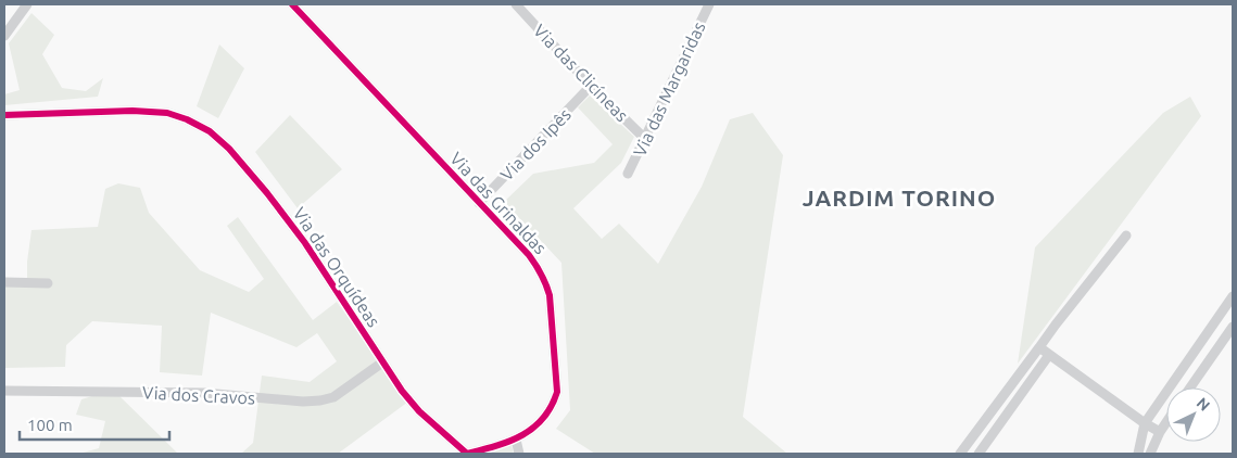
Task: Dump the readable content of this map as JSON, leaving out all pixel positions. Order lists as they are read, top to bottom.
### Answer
{
  "streets": {
    "street": [
      "Via das Clicíneas",
      "Via das Margaridas",
      "Via dos Ipês",
      "Via das Grinaldas",
      "Via das Orquídeas",
      "Via dos Cravos"
    ]
  },
  "crossings": [
    ["Via das Clicíneas", "Via das Margaridas"],
    ["Via das Clicíneas", "Via dos Ipês"],
    ["Via dos Ipês", "Via das Grinaldas"],
    ["Via das Grinaldas", "Via das Orquídeas"],
    ["Via das Orquídeas", "Via dos Cravos"]
  ],
  "districts": ["JARDIM TORINO"],
  "scale_bar": "100 m",
  "north": "top right"
}
